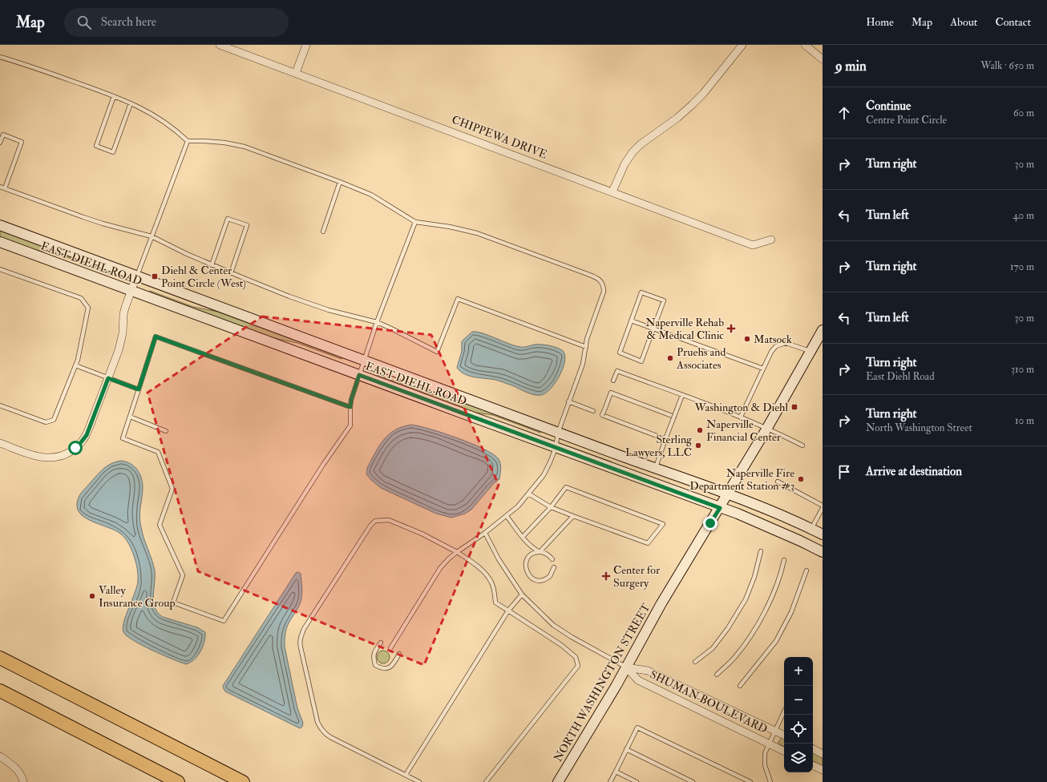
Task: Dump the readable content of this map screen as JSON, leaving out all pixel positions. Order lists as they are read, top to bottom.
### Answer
{
  "streets": {
    "street": [
      "CHIPPEWA DRIVE",
      "EAST DIEHL ROAD",
      "NORTH WASHINGTON STREET",
      "SHUMAN BOULEVARD"
    ]
  },
  "crossings": [
    ["EAST DIEHL ROAD", "NORTH WASHINGTON STREET"],
    ["NORTH WASHINGTON STREET", "SHUMAN BOULEVARD"]
  ],
  "places": {
    "transit": ["Diehl & Center Point Circle (West)", "Washington & Diehl"],
    "health": ["Naperville Rehab & Medical Clinic", "Center for Surgery"],
    "other": [
      "Matsock",
      "Pruehs and Associates",
      "Naperville Financial Center",
      "Sterling Lawyers, LLC",
      "Naperville Fire Department Station #3",
      "Valley Insurance Group"
    ]
  },
  "page": {
    "header": "Map",
    "search": "Search here",
    "nav": [
      "Home",
      "Map",
      "About",
      "Contact"
    ],
    "heading": ["9 min", "Walk · 650 m"],
    "list": [
      ["Continue", "Centre Point Circle", "60 m"],
      ["Turn right", "30 m"],
      ["Turn left", "40 m"],
      ["Turn right", "170 m"],
      ["Turn left", "30 m"],
      ["Turn right", "East Diehl Road", "310 m"],
      ["Turn right", "North Washington Street", "10 m"],
      "Arrive at destination"
    ],
    "map_buttons": ["+", "−"]
  }
}
